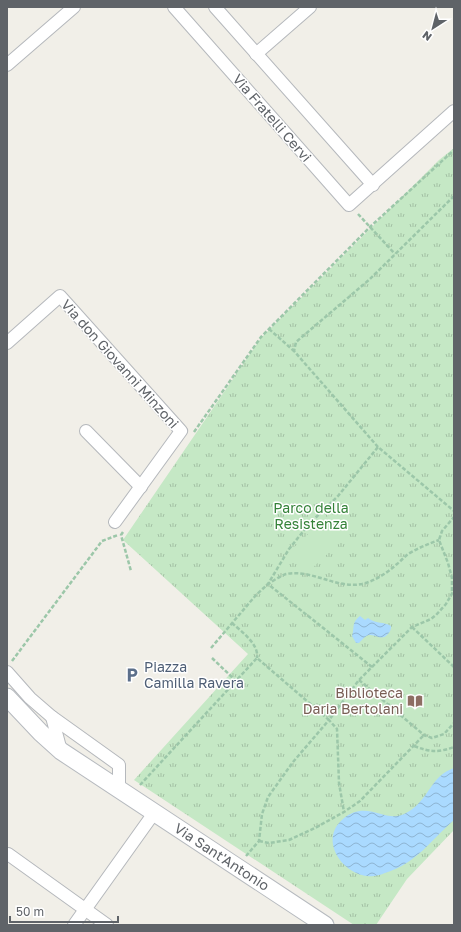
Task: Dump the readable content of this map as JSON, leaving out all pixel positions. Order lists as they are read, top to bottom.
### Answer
{
  "streets": {
    "main road": ["Via Sant'Antonio"],
    "street": ["Via Fratelli Cervi", "Via don Giovanni Minzoni"]
  },
  "parks": ["Parco della Resistenza"],
  "places": {
    "parking": ["Piazza Camilla Ravera"],
    "library": ["Biblioteca Daria Bertolani"]
  },
  "scale_bar": "50 m",
  "north": "bottom left"
}
